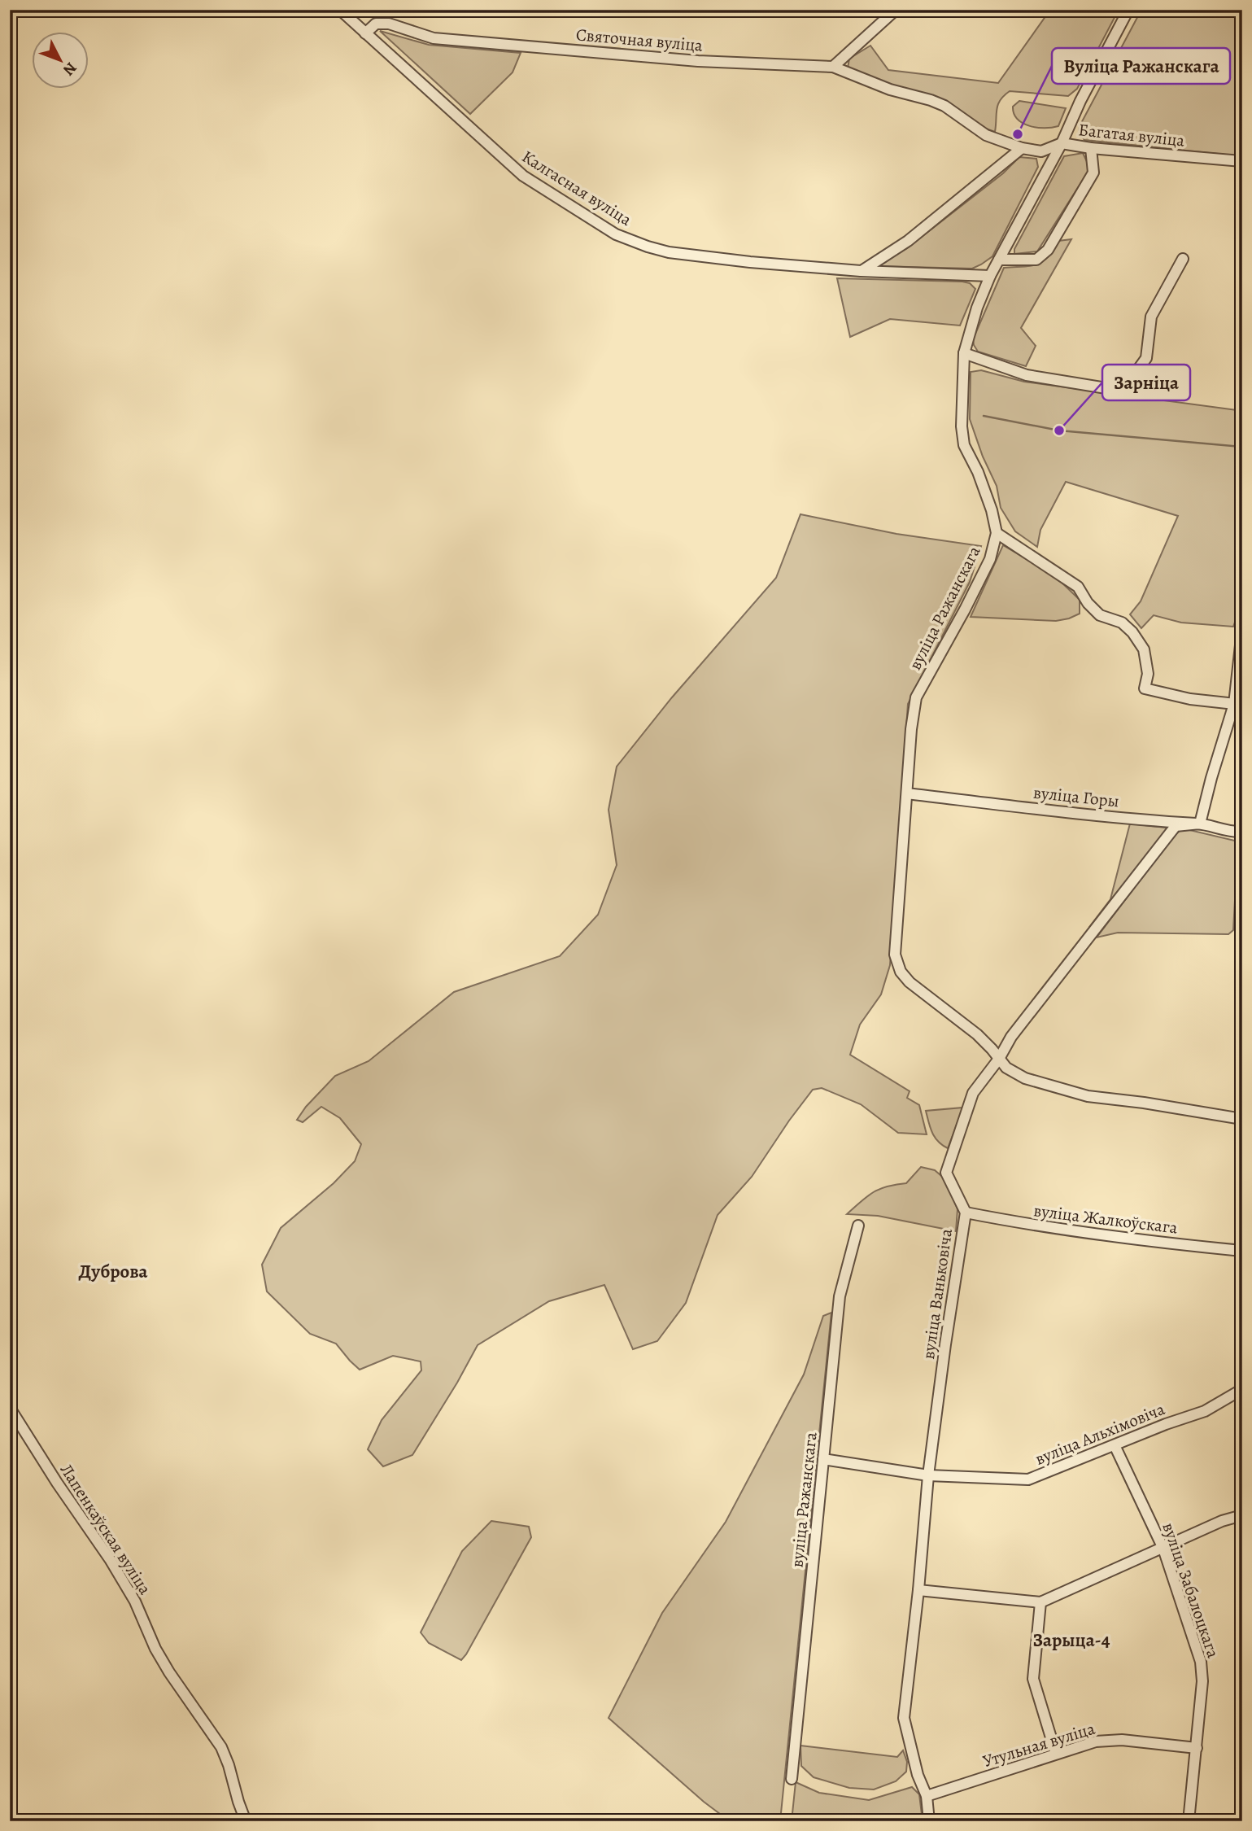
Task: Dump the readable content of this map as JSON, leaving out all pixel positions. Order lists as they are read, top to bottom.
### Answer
{
  "streets": {
    "street": [
      "Святочная вуліца",
      "Багатая вуліца",
      "Калгасная вуліца",
      "вуліца Ражанскага",
      "вуліца Горы",
      "вуліца Жалкоўскага",
      "вуліца Ваньковіча",
      "вуліца Альхімовіча",
      "Лапенкаўская вуліца",
      "вуліца Забалоцкага",
      "Утульная вуліца"
    ]
  },
  "crossings": [
    ["Святочная вуліца", "Багатая вуліца"],
    ["Святочная вуліца", "Калгасная вуліца"],
    ["Багатая вуліца", "вуліца Ражанскага"],
    ["Калгасная вуліца", "вуліца Ражанскага"],
    ["вуліца Ражанскага", "вуліца Горы"],
    ["вуліца Ражанскага", "вуліца Ваньковіча"],
    ["вуліца Ражанскага", "вуліца Альхімовіча"],
    ["вуліца Горы", "вуліца Ваньковіча"],
    ["вуліца Жалкоўскага", "вуліца Ваньковіча"],
    ["вуліца Ваньковіча", "вуліца Альхімовіча"],
    ["вуліца Ваньковіча", "Утульная вуліца"],
    ["вуліца Альхімовіча", "вуліца Забалоцкага"],
    ["вуліца Забалоцкага", "Утульная вуліца"]
  ],
  "districts": ["Дуброва", "Зарыца-4"],
  "places": ["Вуліца Ражанскага", "Зарніца"],
  "north": "bottom right"
}
